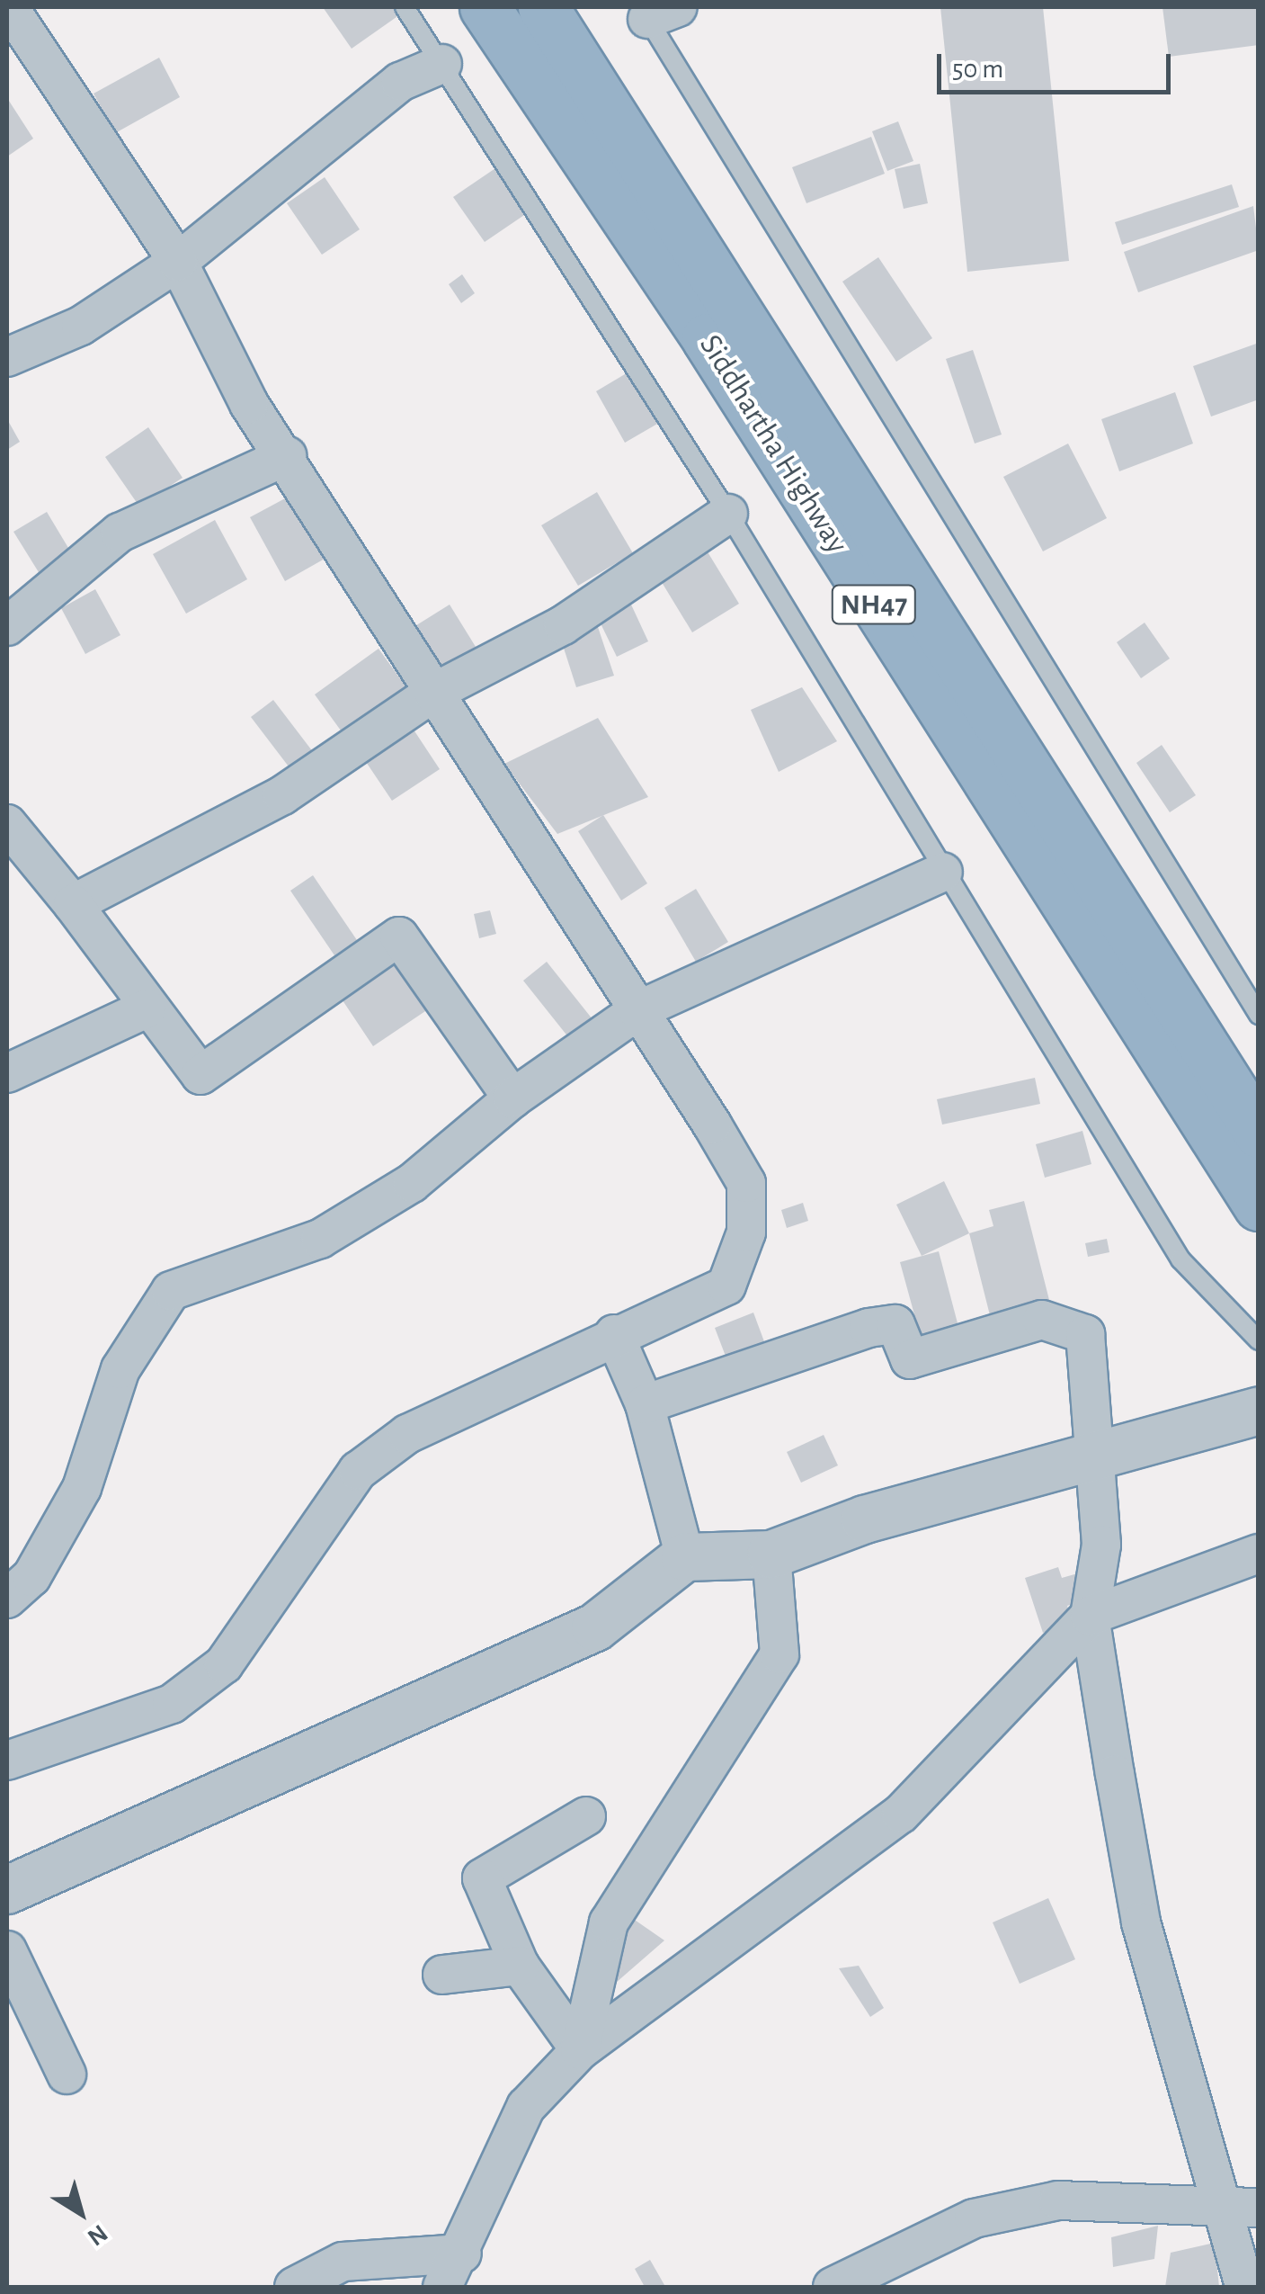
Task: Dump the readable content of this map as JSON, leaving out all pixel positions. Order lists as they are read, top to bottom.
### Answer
{
  "streets": {
    "highway": ["Siddhartha Highway", "NH47"]
  },
  "scale_bar": "50 m",
  "north": "bottom right"
}
